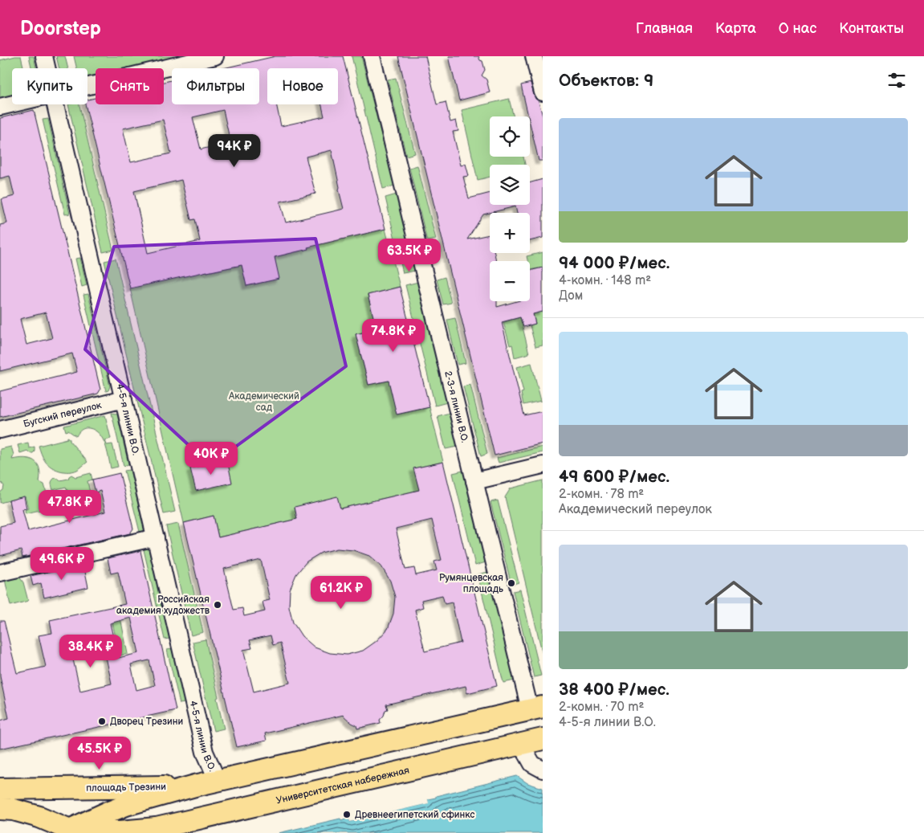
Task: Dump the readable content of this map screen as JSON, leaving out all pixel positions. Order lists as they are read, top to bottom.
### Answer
{
  "streets": {
    "main road": ["Университетская набережная", "площадь Трезини"],
    "street": ["2-3-я линии В.О.", "Бугский переулок", "4-5-я линии В.О."]
  },
  "crossings": [
    ["Бугский переулок", "4-5-я линии В.О."]
  ],
  "parks": ["Академический сад"],
  "places": [
    "Румянцевская площадь",
    "Российская академия художеств",
    "Дворец Трезини",
    "Древнеегипетский сфинкс"
  ],
  "page": {
    "header": "Doorstep",
    "nav": [
      "Главная",
      "Карта",
      "О нас",
      "Контакты"
    ],
    "heading": "Объектов: 9",
    "chip": [
      "Купить",
      "Снять",
      "Фильтры",
      "Новое"
    ],
    "list": [
      {
        "name": "94 000 ₽/мес.",
        "note": "4-комн. · 148 m² · Дом"
      },
      {
        "name": "49 600 ₽/мес.",
        "note": "2-комн. · 78 m² · Академический переулок"
      },
      {
        "name": "38 400 ₽/мес.",
        "note": "2-комн. · 70 m² · 4-5-я линии В.О."
      }
    ],
    "map_buttons": ["+", "−"],
    "price": [
      "94K ₽",
      "63.5K ₽",
      "74.8K ₽",
      "40K ₽",
      "47.8K ₽",
      "49.6K ₽",
      "61.2K ₽",
      "38.4K ₽",
      "45.5K ₽"
    ]
  }
}
